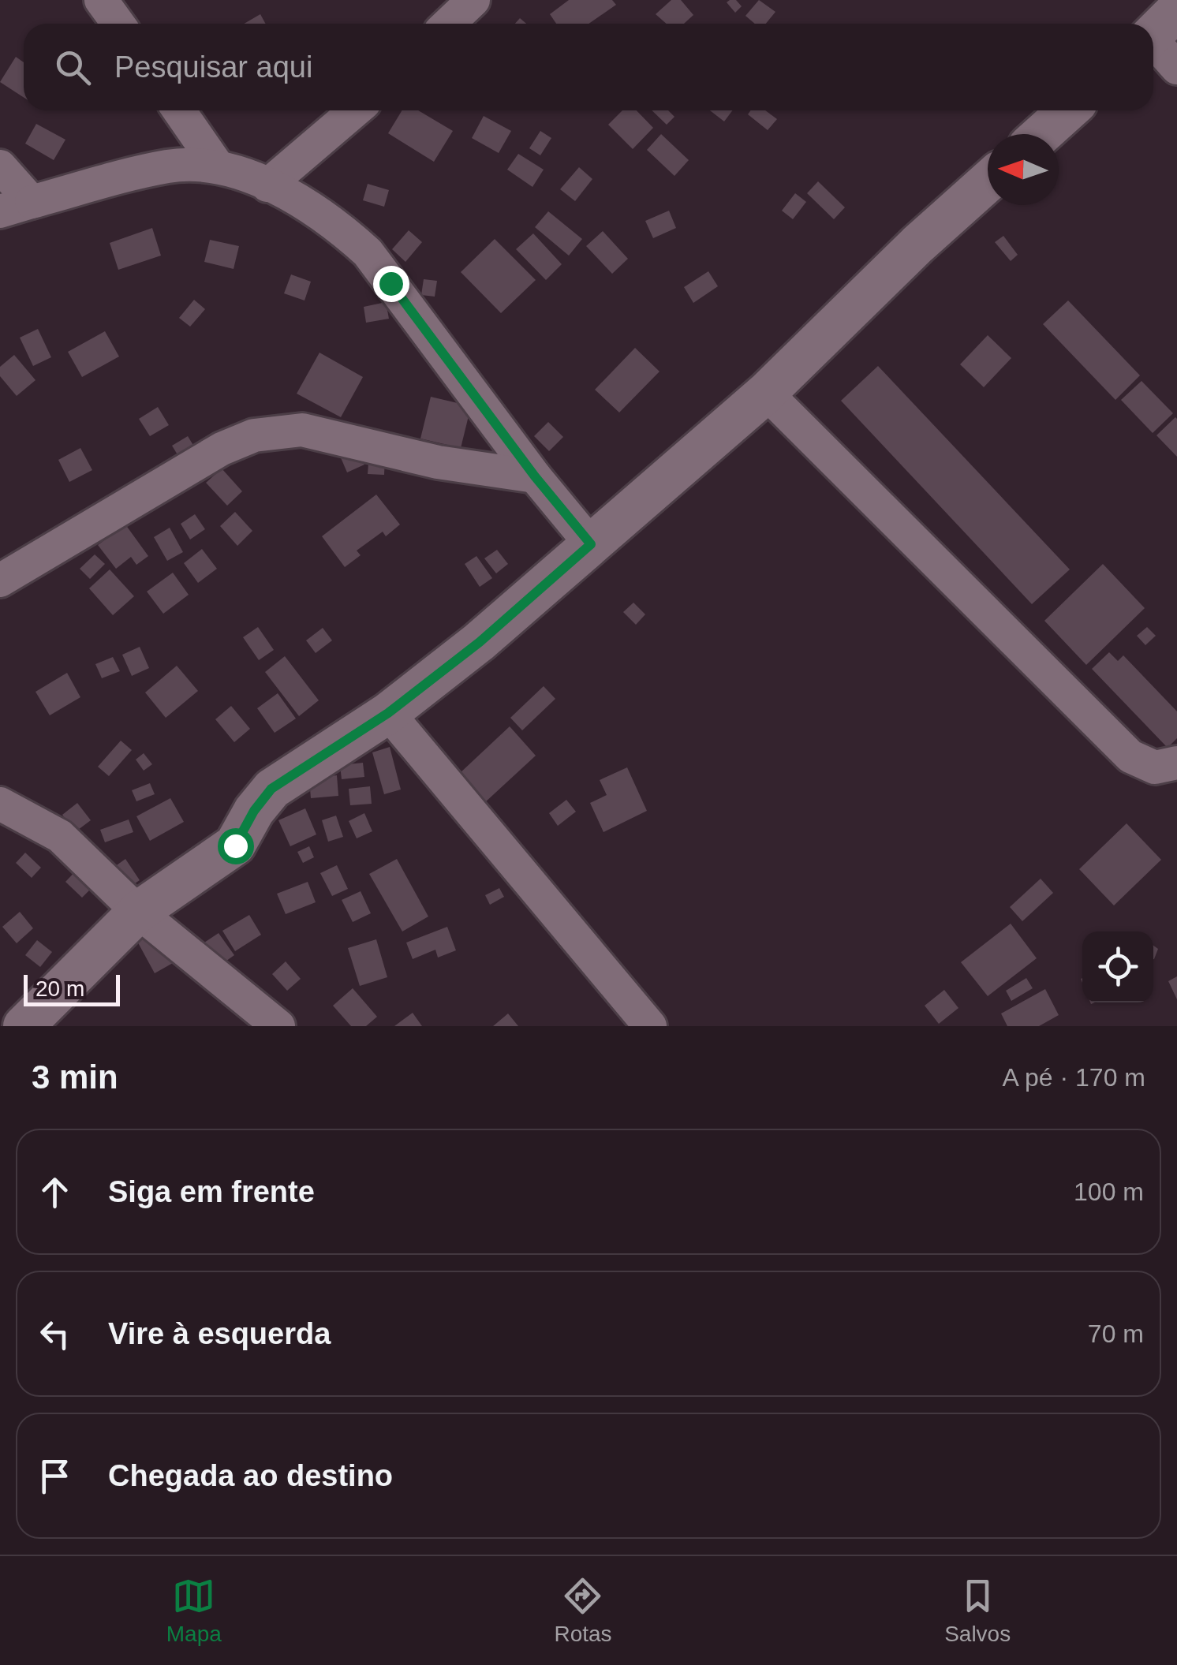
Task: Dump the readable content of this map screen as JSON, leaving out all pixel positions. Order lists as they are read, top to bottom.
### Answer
{
  "scale_bar": "20 m",
  "north": "left",
  "page": {
    "search": "Pesquisar aqui",
    "scale": "20 m",
    "heading": ["3 min", "A pé · 170 m"],
    "list": [
      ["Siga em frente", "100 m"],
      ["Vire à esquerda", "70 m"],
      "Chegada ao destino"
    ],
    "nav": ["Mapa", "Rotas", "Salvos"]
  }
}
